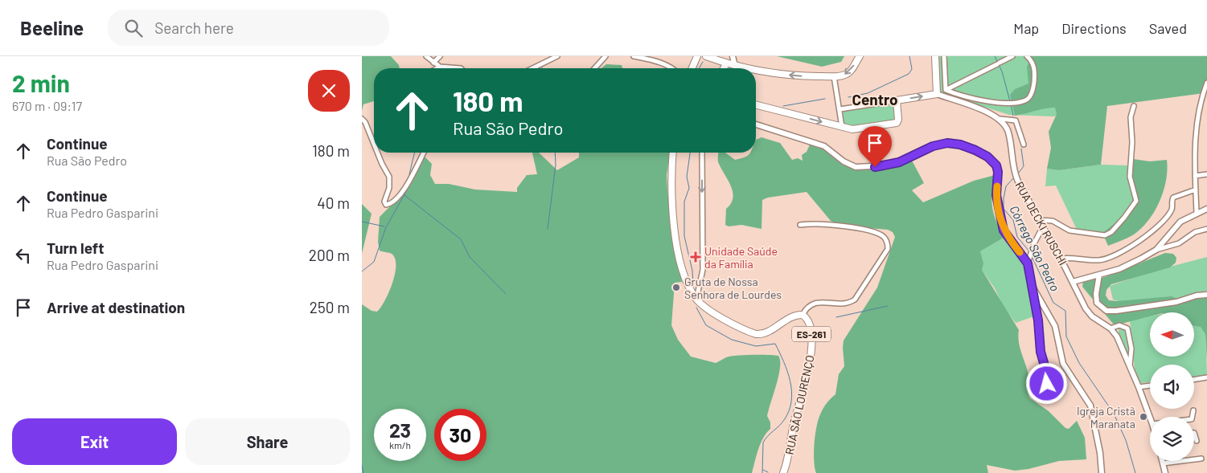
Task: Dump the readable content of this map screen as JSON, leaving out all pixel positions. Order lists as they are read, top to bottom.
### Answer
{
  "streets": {
    "main road": ["ES-261", "RUA SÃO LOURENÇO"],
    "street": ["RUA DECKI RUSCHI"]
  },
  "crossings": [
    ["ES-261", "RUA SÃO LOURENÇO"]
  ],
  "districts": ["Centro"],
  "water": ["Córrego São Pedro"],
  "places": {
    "health": ["Unidade Saúde da Família"],
    "other": ["Gruta de Nossa Senhora de Lourdes", "Igreja Cristã Maranata"]
  },
  "north": "left",
  "page": {
    "header": "Beeline",
    "search": "Search here",
    "nav": ["Map", "Directions", "Saved"],
    "heading": ["2 min", "670 m · 09:17"],
    "turn": ["180 m", "Rua São Pedro"],
    "list": [
      {
        "name": "Continue",
        "note": "Rua São Pedro",
        "value": "180 m"
      },
      {
        "name": "Continue",
        "note": "Rua Pedro Gasparini",
        "value": "40 m"
      },
      {
        "name": "Turn left",
        "note": "Rua Pedro Gasparini",
        "value": "200 m"
      },
      {
        "name": "Arrive at destination",
        "value": "250 m"
      }
    ],
    "speed": "23 km/h",
    "limit": "30",
    "buttons": ["Exit", "Share"]
  }
}
